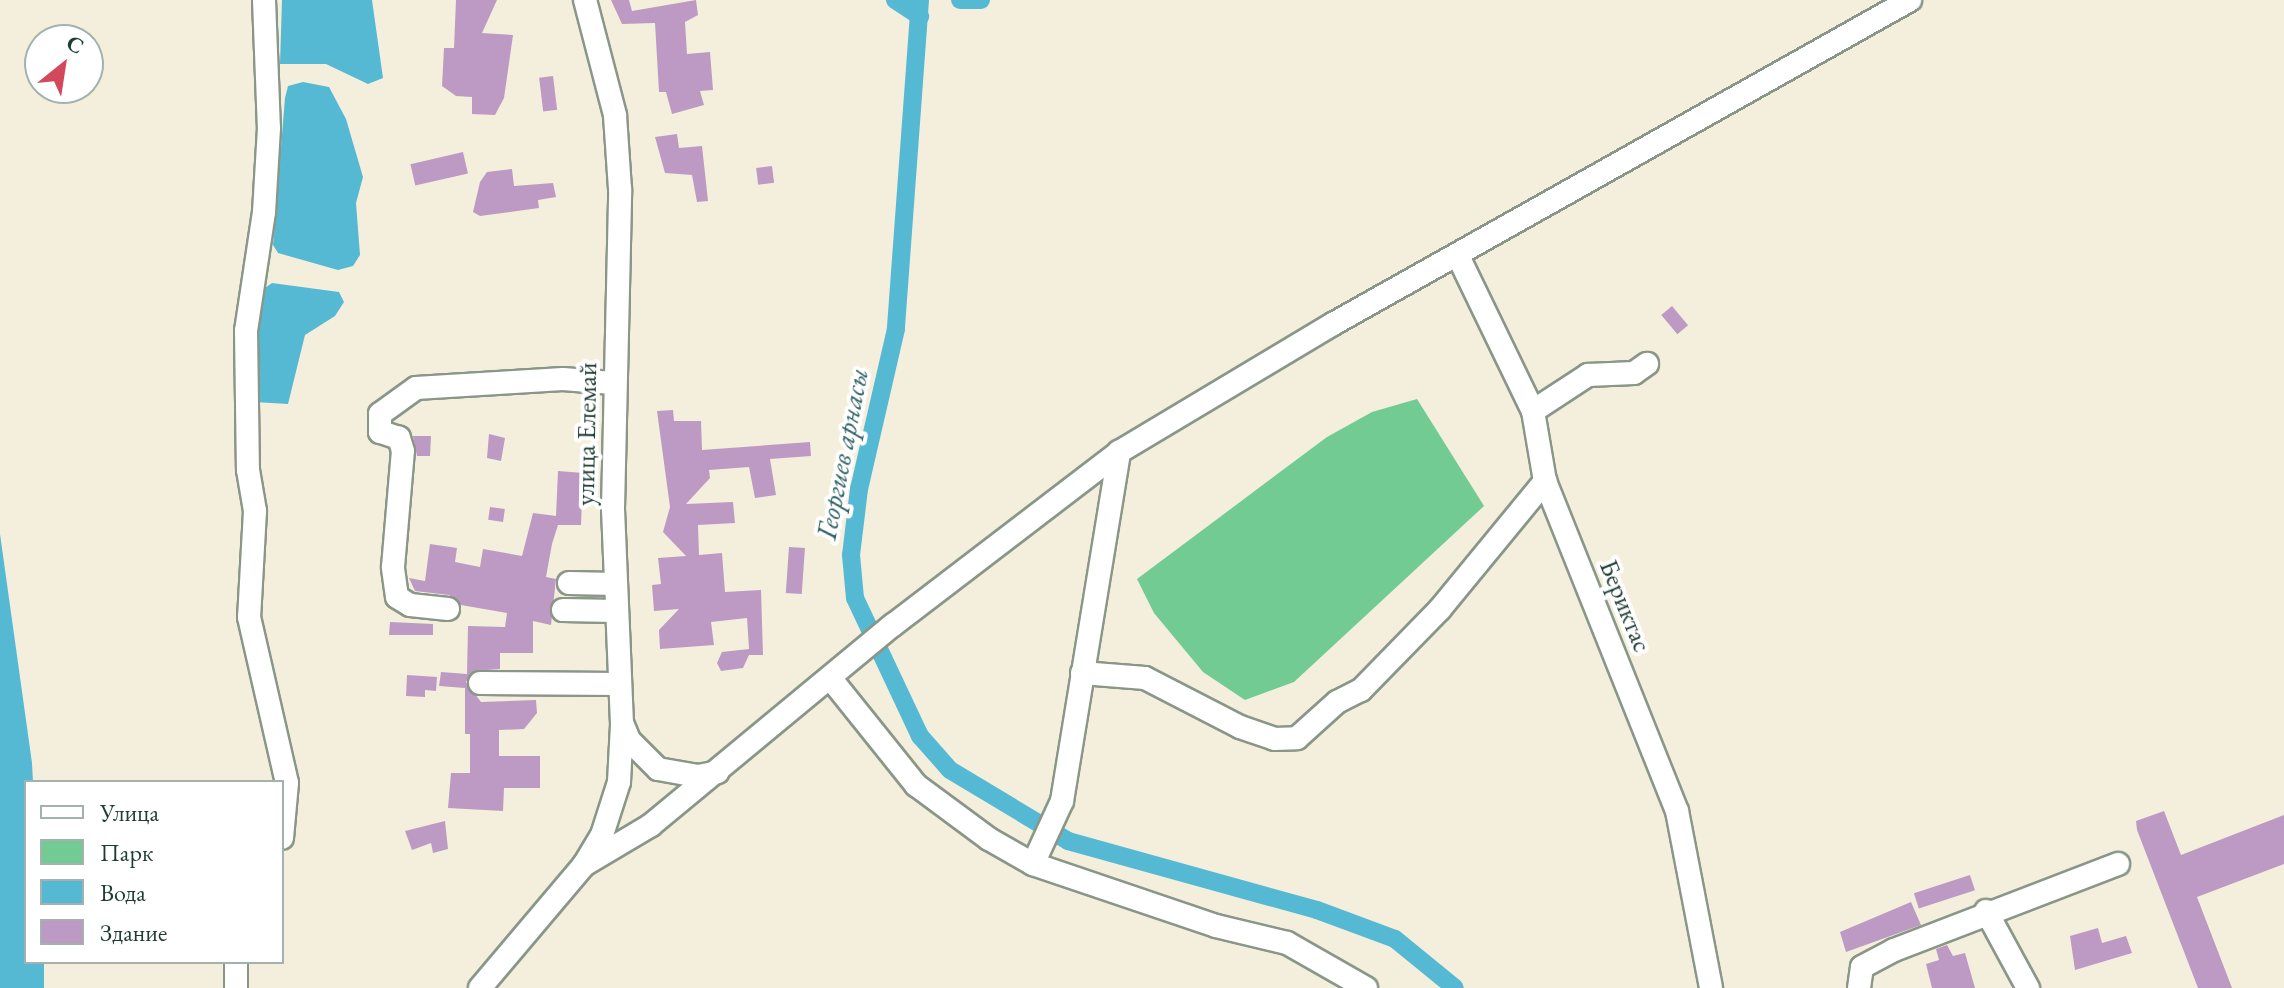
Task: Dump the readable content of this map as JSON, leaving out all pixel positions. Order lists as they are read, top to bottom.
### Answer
{
  "streets": {
    "street": ["улица Елемай", "Бериктас"]
  },
  "water": ["Георгиев арнасы"],
  "legend": [
    "Улица",
    "Парк",
    "Вода",
    "Здание"
  ],
  "north": "top right"
}
